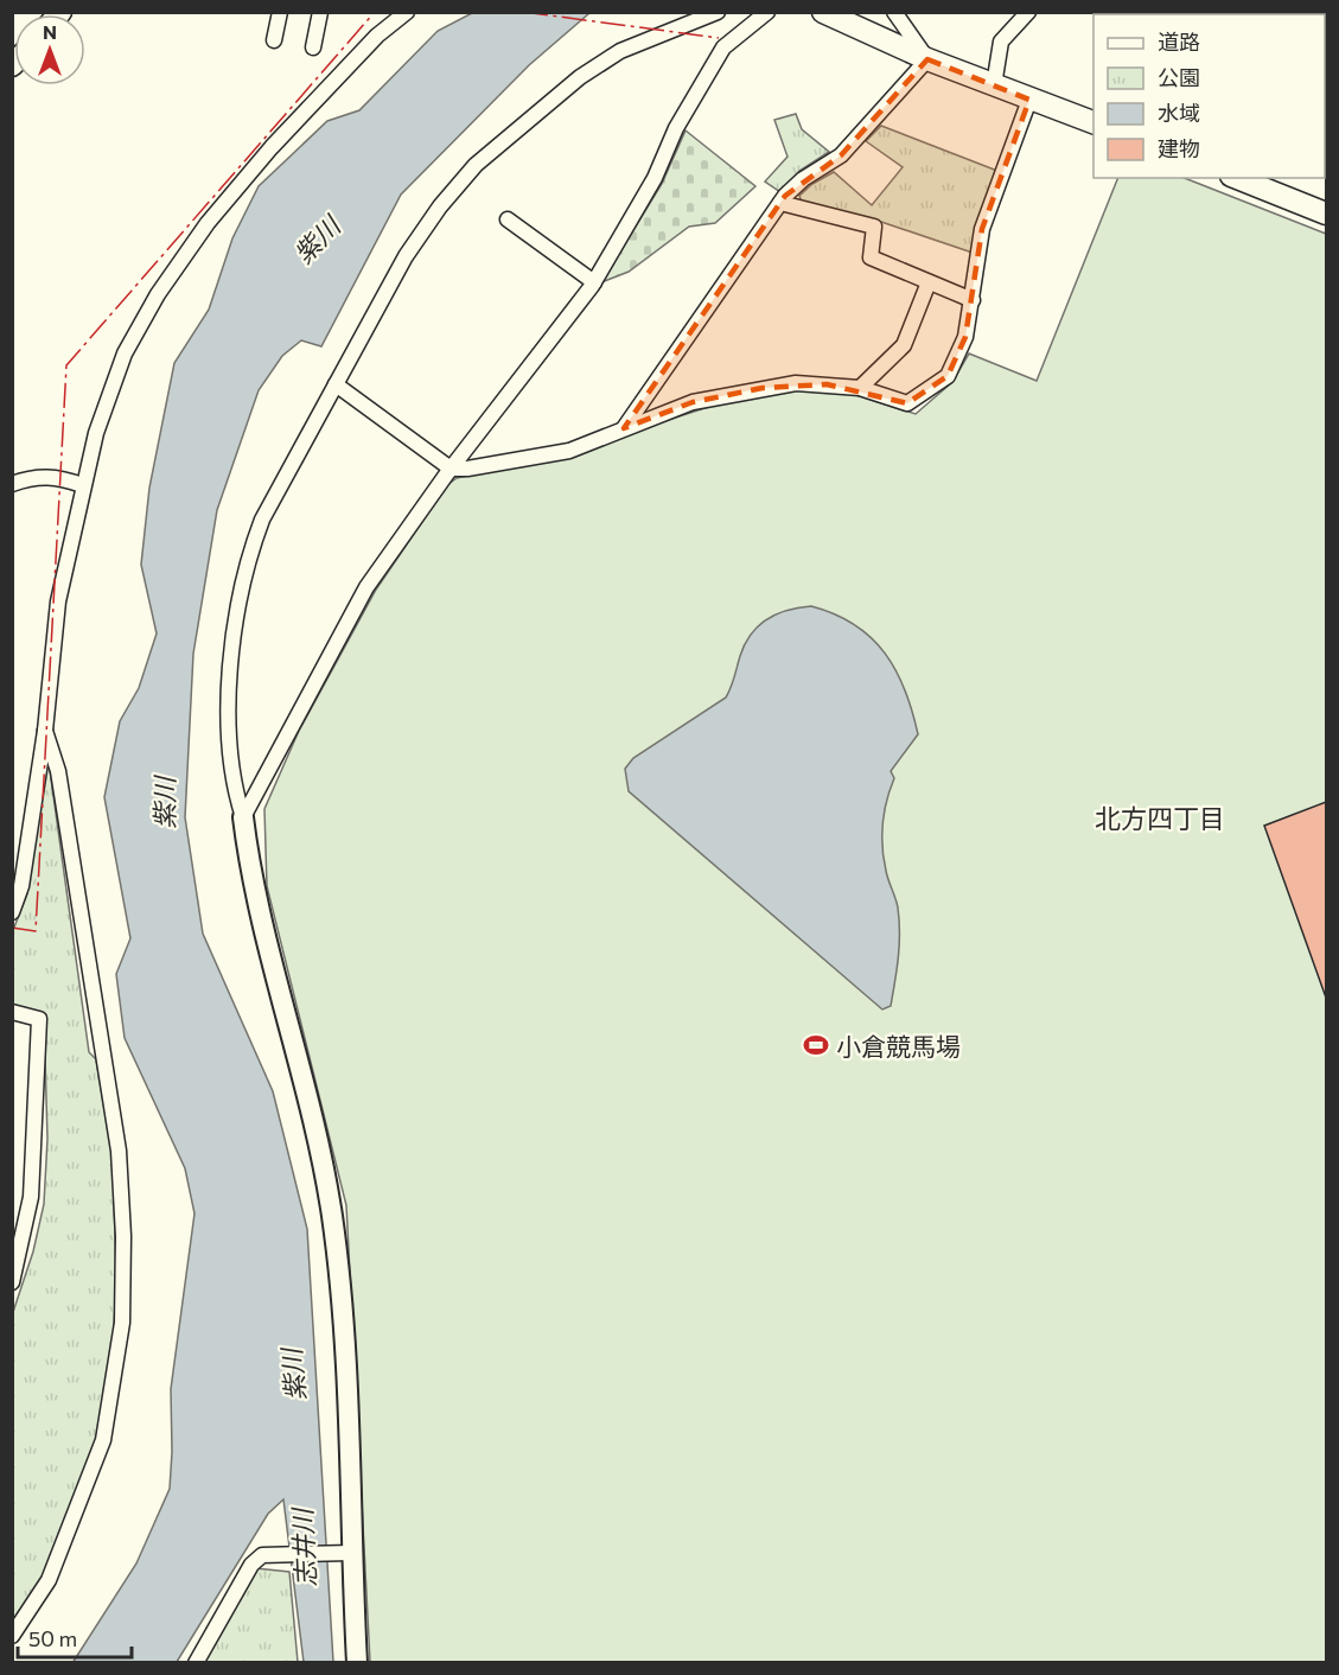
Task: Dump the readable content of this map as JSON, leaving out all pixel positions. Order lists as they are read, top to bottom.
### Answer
{
  "districts": ["北方四丁目"],
  "water": ["紫川", "志井川"],
  "places": {
    "sports": ["小倉競馬場"]
  },
  "legend": [
    "道路",
    "公園",
    "水域",
    "建物"
  ],
  "scale_bar": "50 m",
  "north": "top"
}
